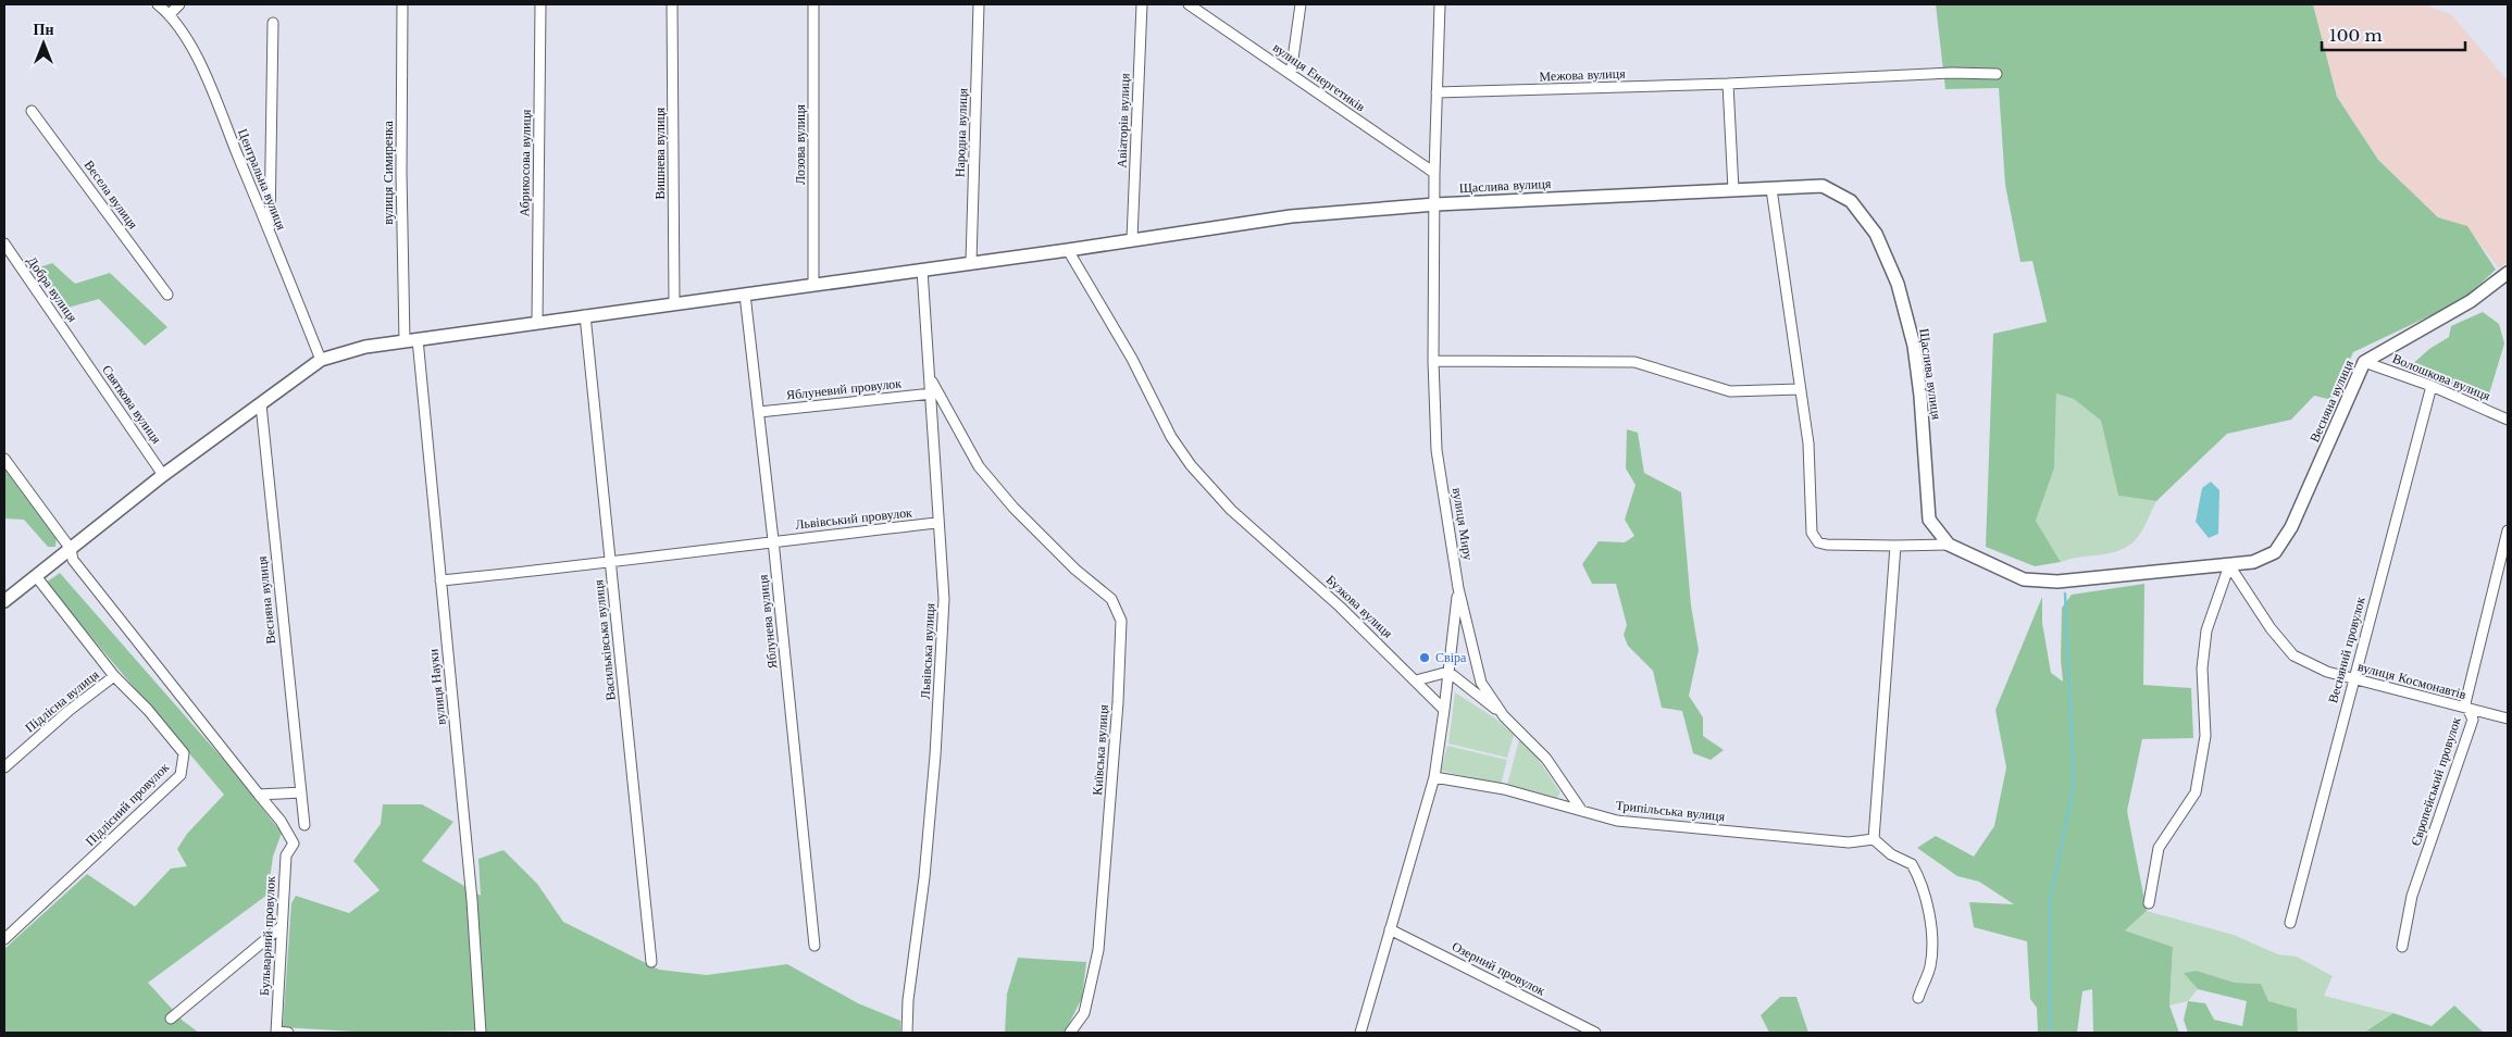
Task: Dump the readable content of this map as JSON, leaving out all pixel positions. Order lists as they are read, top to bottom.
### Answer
{
  "streets": {
    "street": [
      "Межова вулиця",
      "вулиця Енергетиків",
      "Авіаторів вулиця",
      "Народна вулиця",
      "Лозова вулиця",
      "Вишнева вулиця",
      "Абрикосова вулиця",
      "вулиця Симиренка",
      "Центральна вулиця",
      "Щаслива вулиця",
      "Весела вулиця",
      "Добра вулиця",
      "Волошкова вулиця",
      "Яблуневий провулок",
      "Весняна вулиця",
      "Святкова вулиця",
      "Львівський провулок",
      "вулиця Миру",
      "Бузкова вулиця",
      "Яблунева вулиця",
      "Васильківська вулиця",
      "Весняний провулок",
      "Львівська вулиця",
      "вулиця Космонавтів",
      "вулиця Науки",
      "Підлісна вулиця",
      "Київська вулиця",
      "Європейський провулок",
      "Підлісний провулок",
      "Трипільська вулиця",
      "Бульварний провулок",
      "Озерний провулок"
    ]
  },
  "crossings": [
    ["Авіаторів вулиця", "Щаслива вулиця"],
    ["Народна вулиця", "Щаслива вулиця"],
    ["Лозова вулиця", "Щаслива вулиця"],
    ["Вишнева вулиця", "Щаслива вулиця"],
    ["Абрикосова вулиця", "Щаслива вулиця"],
    ["вулиця Симиренка", "Щаслива вулиця"],
    ["вулиця Симиренка", "вулиця Науки"],
    ["Центральна вулиця", "Щаслива вулиця"],
    ["Щаслива вулиця", "Весняна вулиця"],
    ["Щаслива вулиця", "Святкова вулиця"],
    ["Щаслива вулиця", "вулиця Миру"],
    ["Щаслива вулиця", "Бузкова вулиця"],
    ["Щаслива вулиця", "Яблунева вулиця"],
    ["Щаслива вулиця", "Васильківська вулиця"],
    ["Щаслива вулиця", "Львівська вулиця"],
    ["Щаслива вулиця", "вулиця Космонавтів"],
    ["Щаслива вулиця", "вулиця Науки"],
    ["Щаслива вулиця", "Підлісна вулиця"],
    ["Добра вулиця", "Святкова вулиця"],
    ["Волошкова вулиця", "Весняна вулиця"],
    ["Волошкова вулиця", "Весняний провулок"],
    ["Яблуневий провулок", "Яблунева вулиця"],
    ["Яблуневий провулок", "Львівська вулиця"],
    ["Львівський провулок", "Яблунева вулиця"],
    ["Львівський провулок", "Васильківська вулиця"],
    ["Львівський провулок", "Львівська вулиця"],
    ["Львівський провулок", "вулиця Науки"],
    ["вулиця Миру", "Трипільська вулиця"],
    ["Весняний провулок", "вулиця Космонавтів"],
    ["Львівська вулиця", "Київська вулиця"],
    ["вулиця Космонавтів", "Європейський провулок"],
    ["Підлісна вулиця", "Підлісний провулок"]
  ],
  "places": ["Свіра"],
  "scale_bar": "100 m",
  "north": "top"
}
